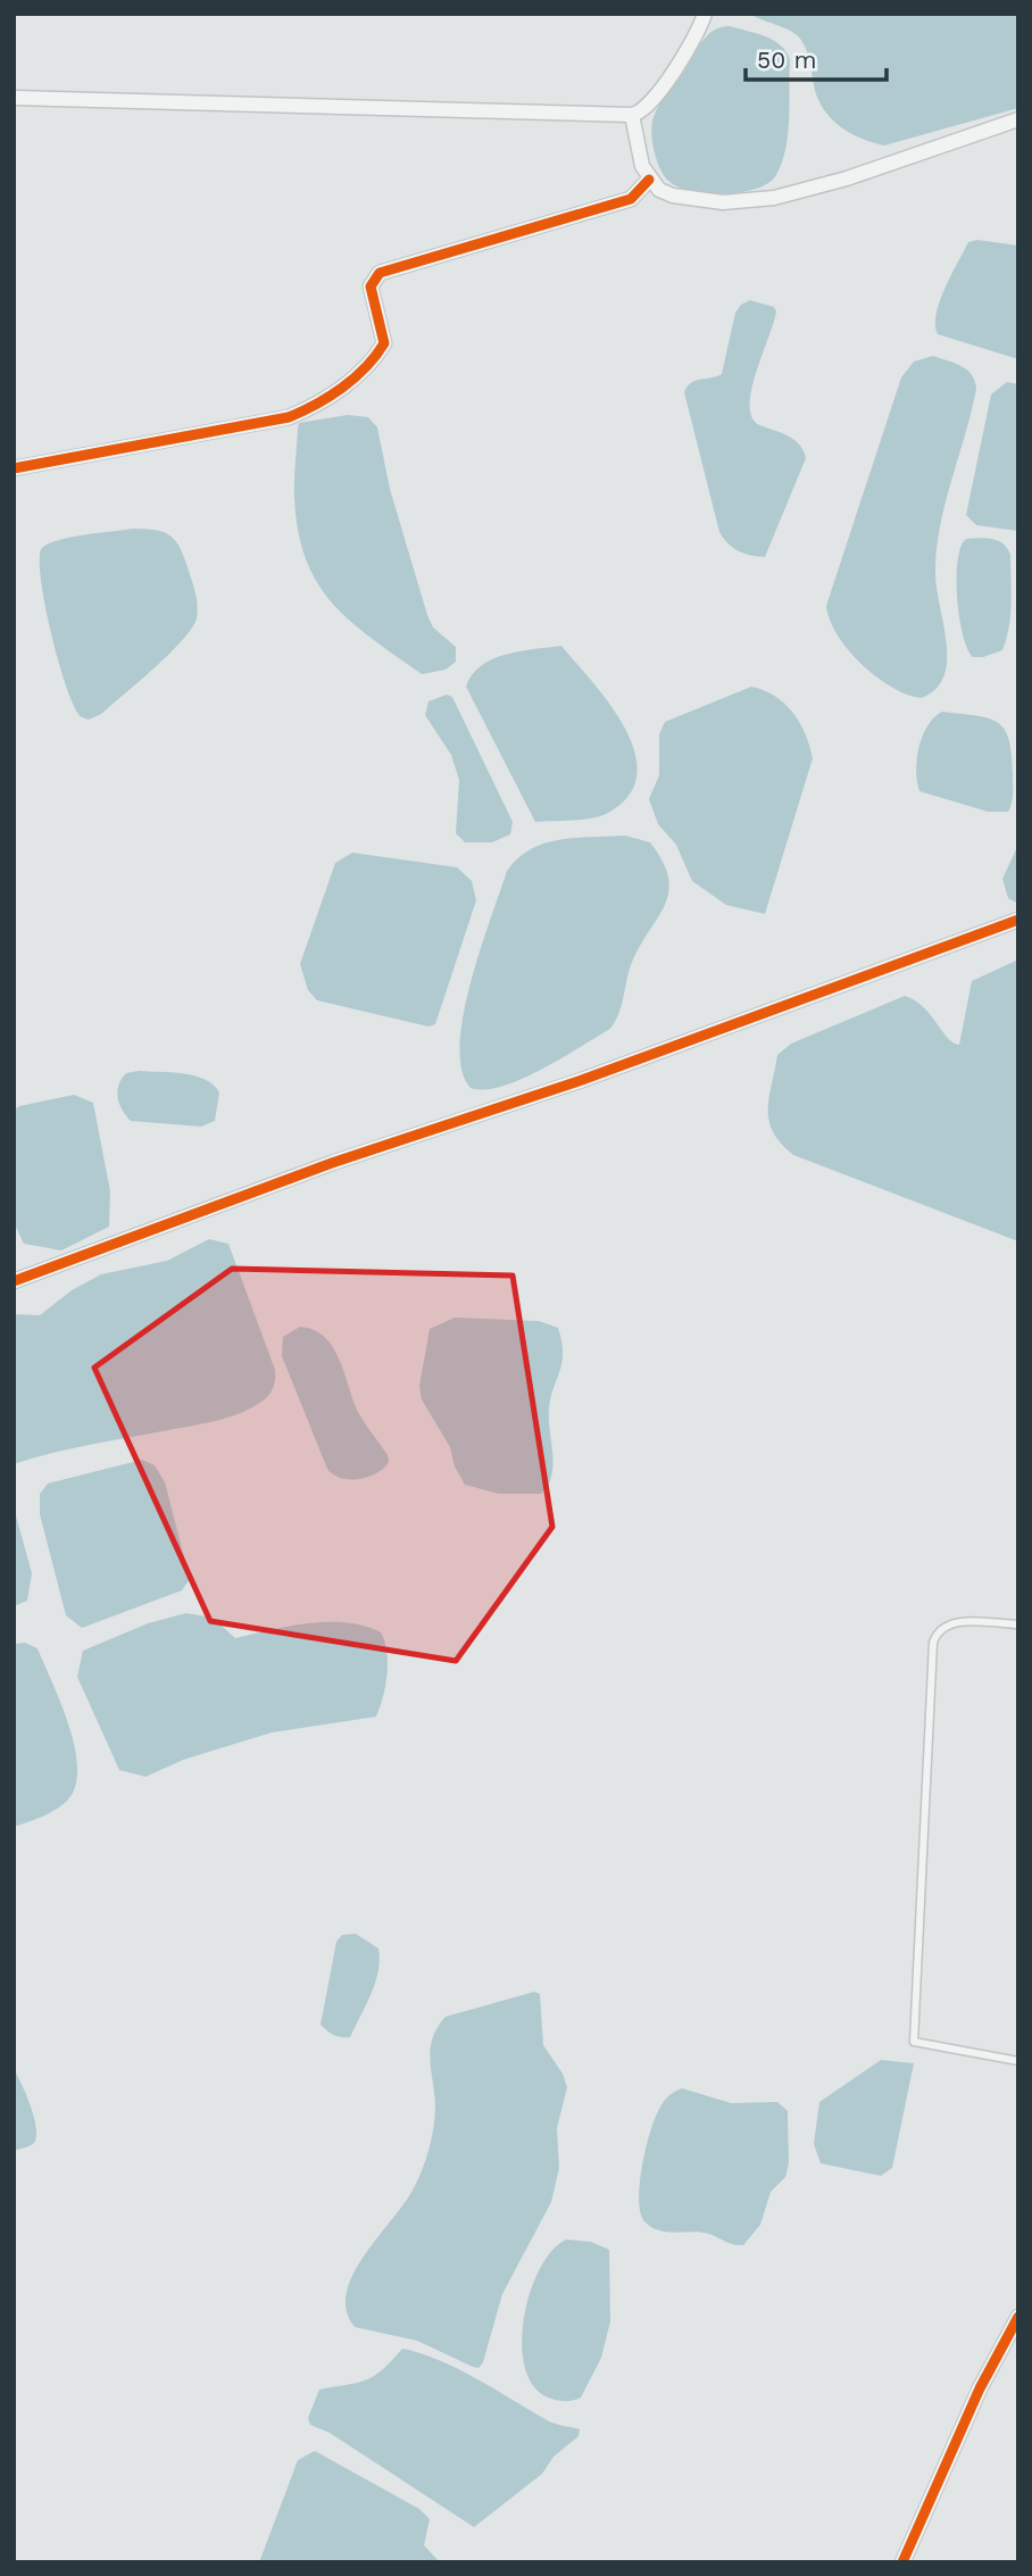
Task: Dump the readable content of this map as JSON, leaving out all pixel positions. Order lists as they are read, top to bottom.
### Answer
{
  "scale_bar": "50 m"
}
